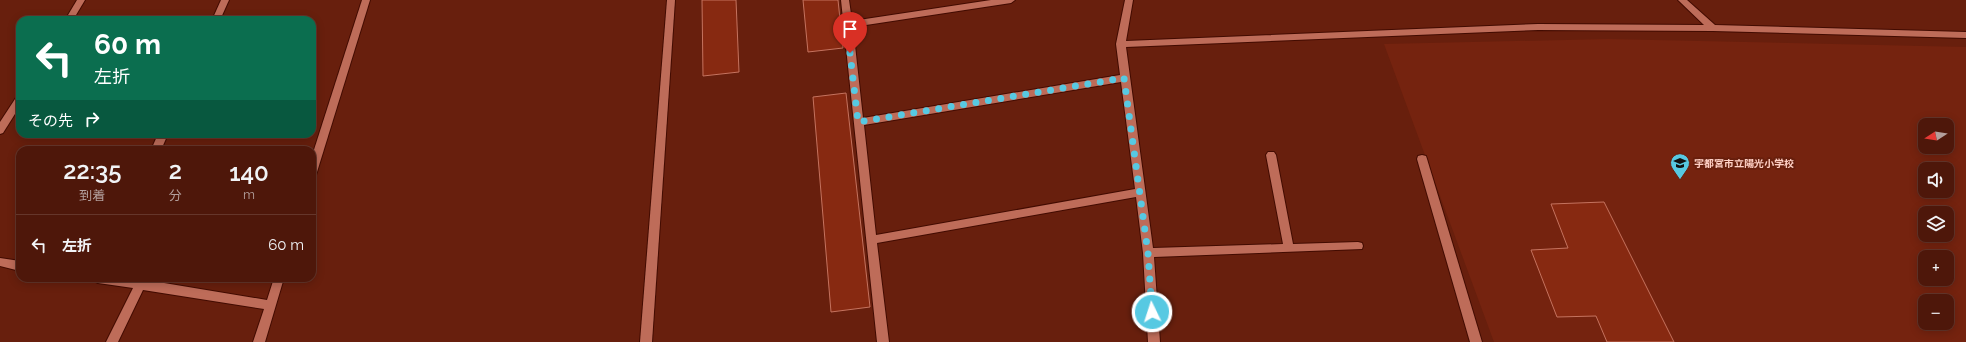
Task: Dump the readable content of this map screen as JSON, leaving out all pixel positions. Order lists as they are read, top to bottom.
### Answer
{
  "places": {
    "school or university": ["宇都宮市立陽光小学校"]
  },
  "north": "left",
  "page": {
    "turn": ["60 m", "左折"],
    "then": "その先",
    "map_buttons": ["+", "−"],
    "eta": [
      "22:35",
      "到着",
      "2",
      "分",
      "140",
      "m"
    ],
    "list": [
      {
        "name": "左折",
        "value": "60 m"
      }
    ]
  }
}
